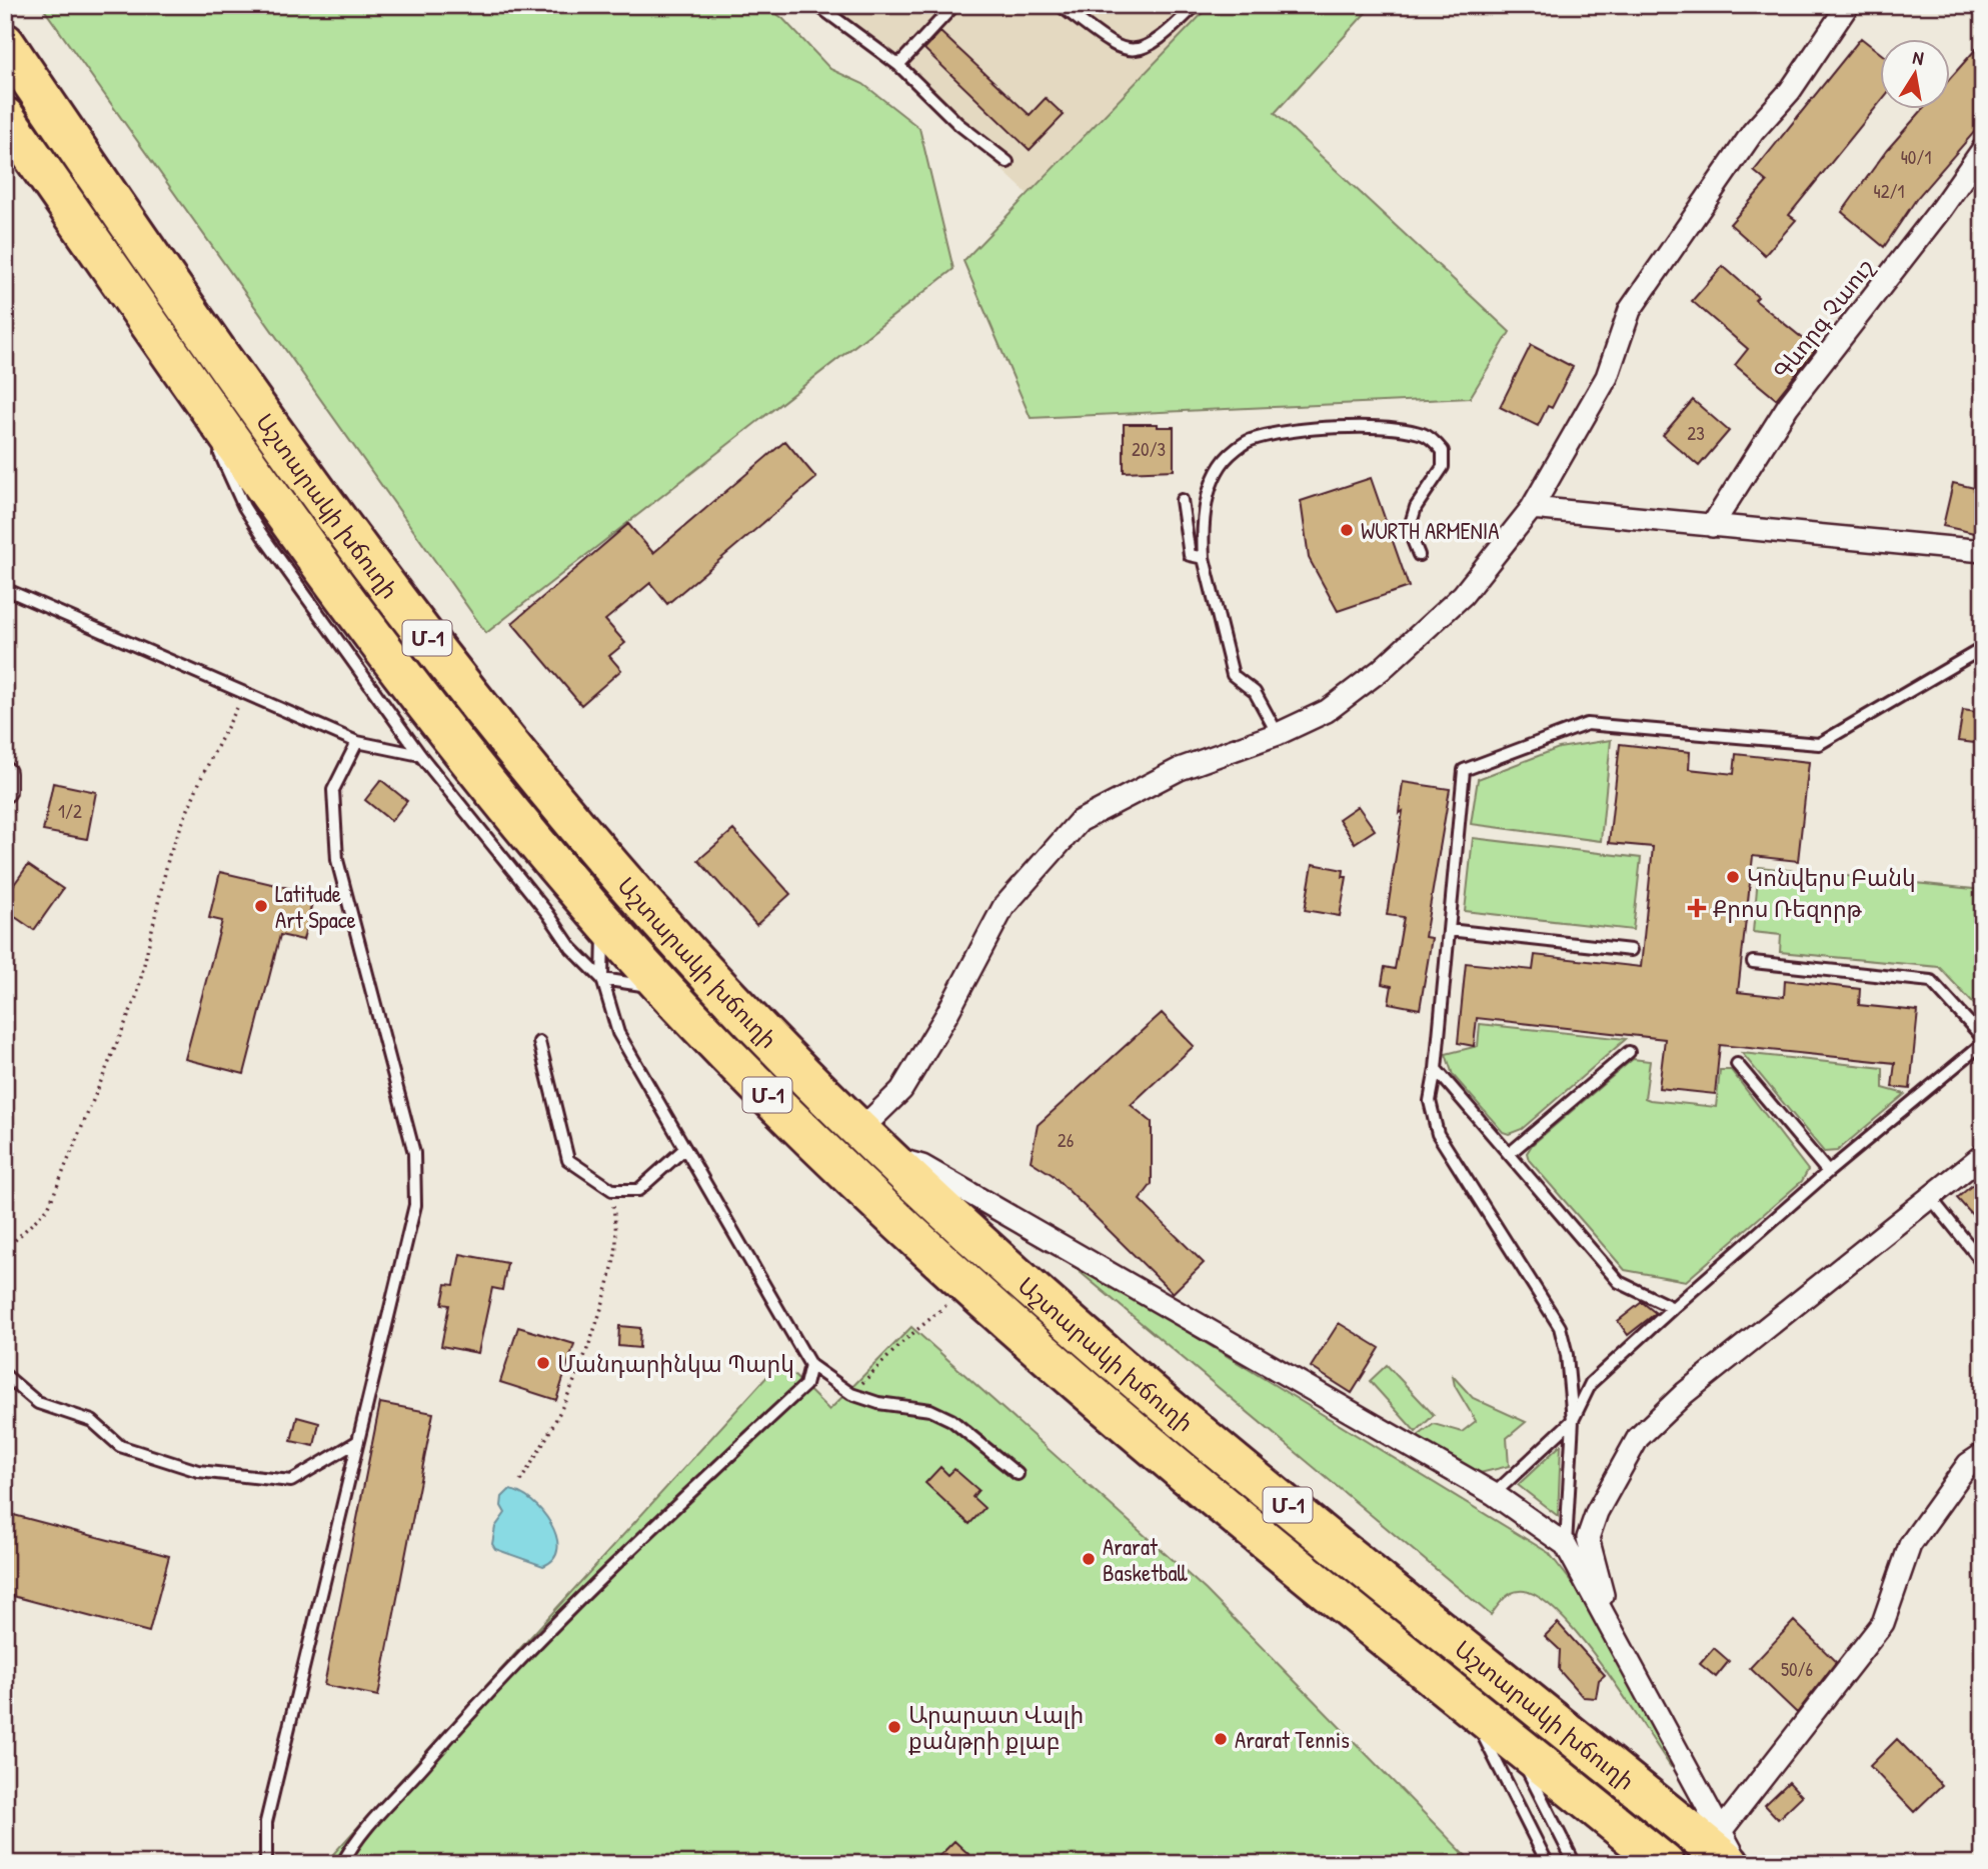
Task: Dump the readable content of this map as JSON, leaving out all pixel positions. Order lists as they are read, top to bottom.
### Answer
{
  "streets": {
    "highway": ["Աշտարակի խճուղի", "Մ-1"],
    "street": ["Գևորգ Չաուշ"]
  },
  "places": {
    "other": [
      "WURTH ARMENIA",
      "Կոնվերս Բանկ",
      "Latitude Art Space",
      "Մանդարինկա Պարկ",
      "Ararat Basketball",
      "Արարատ Վալի քանթրի քլաբ",
      "Ararat Tennis"
    ],
    "health": ["Քրոս Ռեզորթ"]
  },
  "house_numbers": [
    "40/1",
    "42/1",
    "23",
    "20/3",
    "1/2",
    "26",
    "50/6"
  ],
  "north": "top"
}
